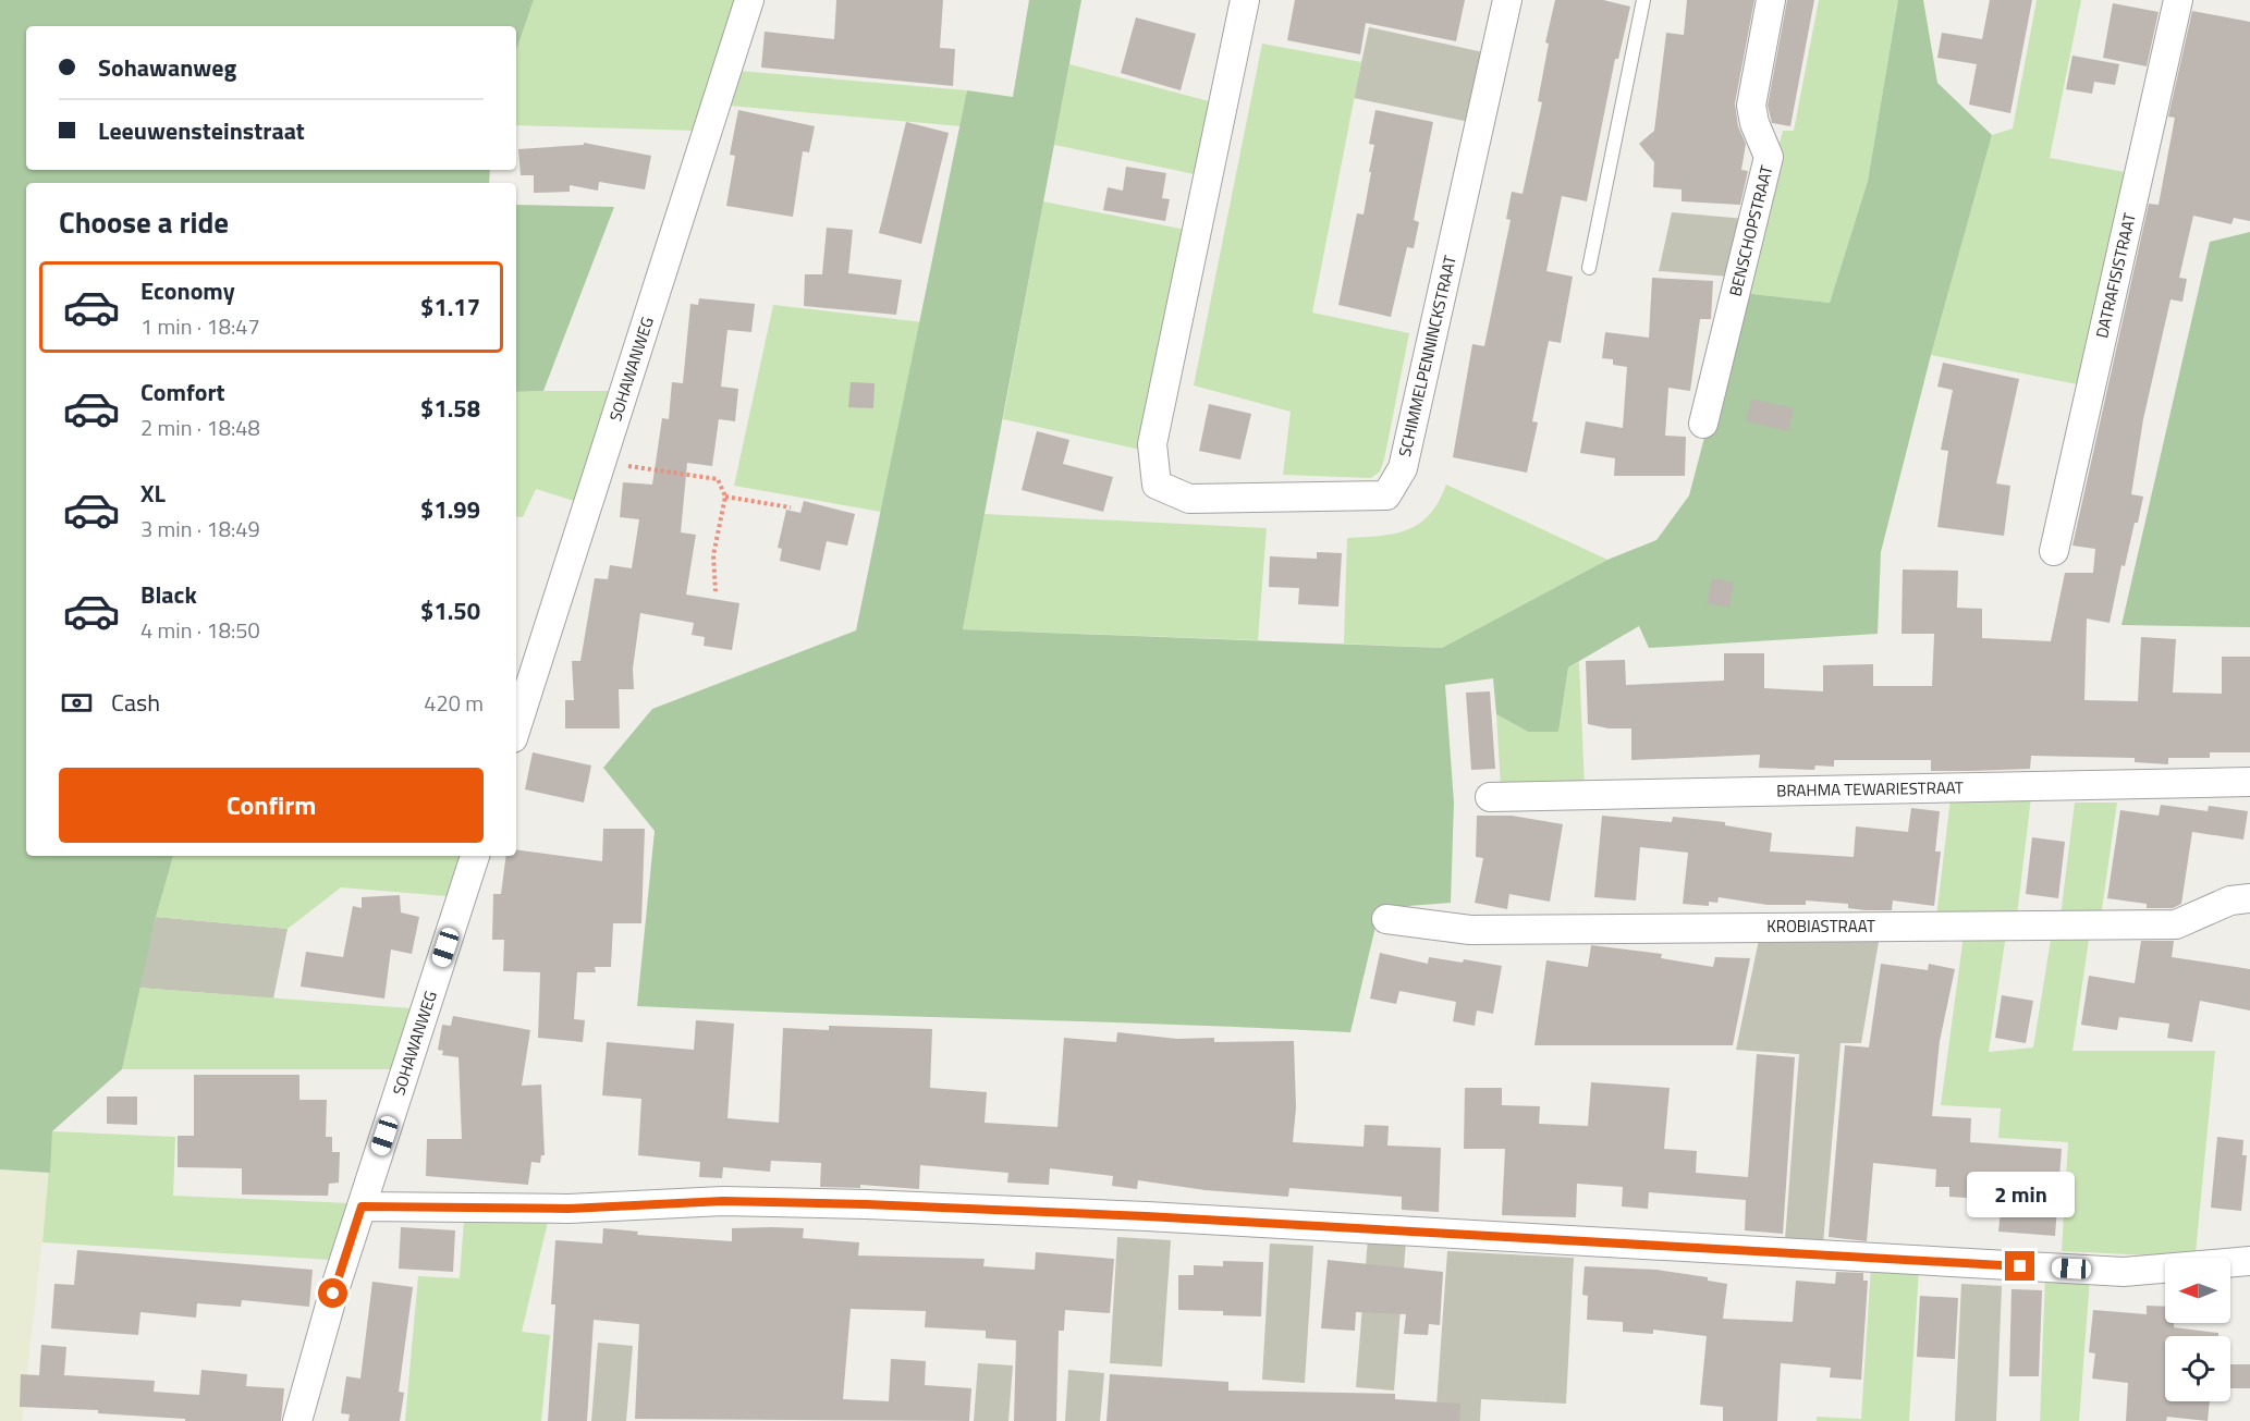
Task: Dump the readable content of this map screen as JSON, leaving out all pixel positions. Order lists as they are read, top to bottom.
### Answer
{
  "streets": {
    "street": [
      "BENSCHOPSTRAAT",
      "DATRAFISISTRAAT",
      "SCHIMMELPENNINCKSTRAAT",
      "SOHAWANWEG",
      "BRAHMA TEWARIESTRAAT",
      "KROBIASTRAAT"
    ]
  },
  "north": "left",
  "page": {
    "banner": ["Sohawanweg", "Leeuwensteinstraat"],
    "heading": "Choose a ride",
    "list": [
      {
        "name": "Economy",
        "note": "1 min · 18:47",
        "value": "$1.17"
      },
      {
        "name": "Comfort",
        "note": "2 min · 18:48",
        "value": "$1.58"
      },
      {
        "name": "XL",
        "note": "3 min · 18:49",
        "value": "$1.99"
      },
      {
        "name": "Black",
        "note": "4 min · 18:50",
        "value": "$1.50"
      }
    ],
    "pay": ["Cash", "420 m"],
    "buttons": "Confirm",
    "bubble": "2 min"
  }
}
